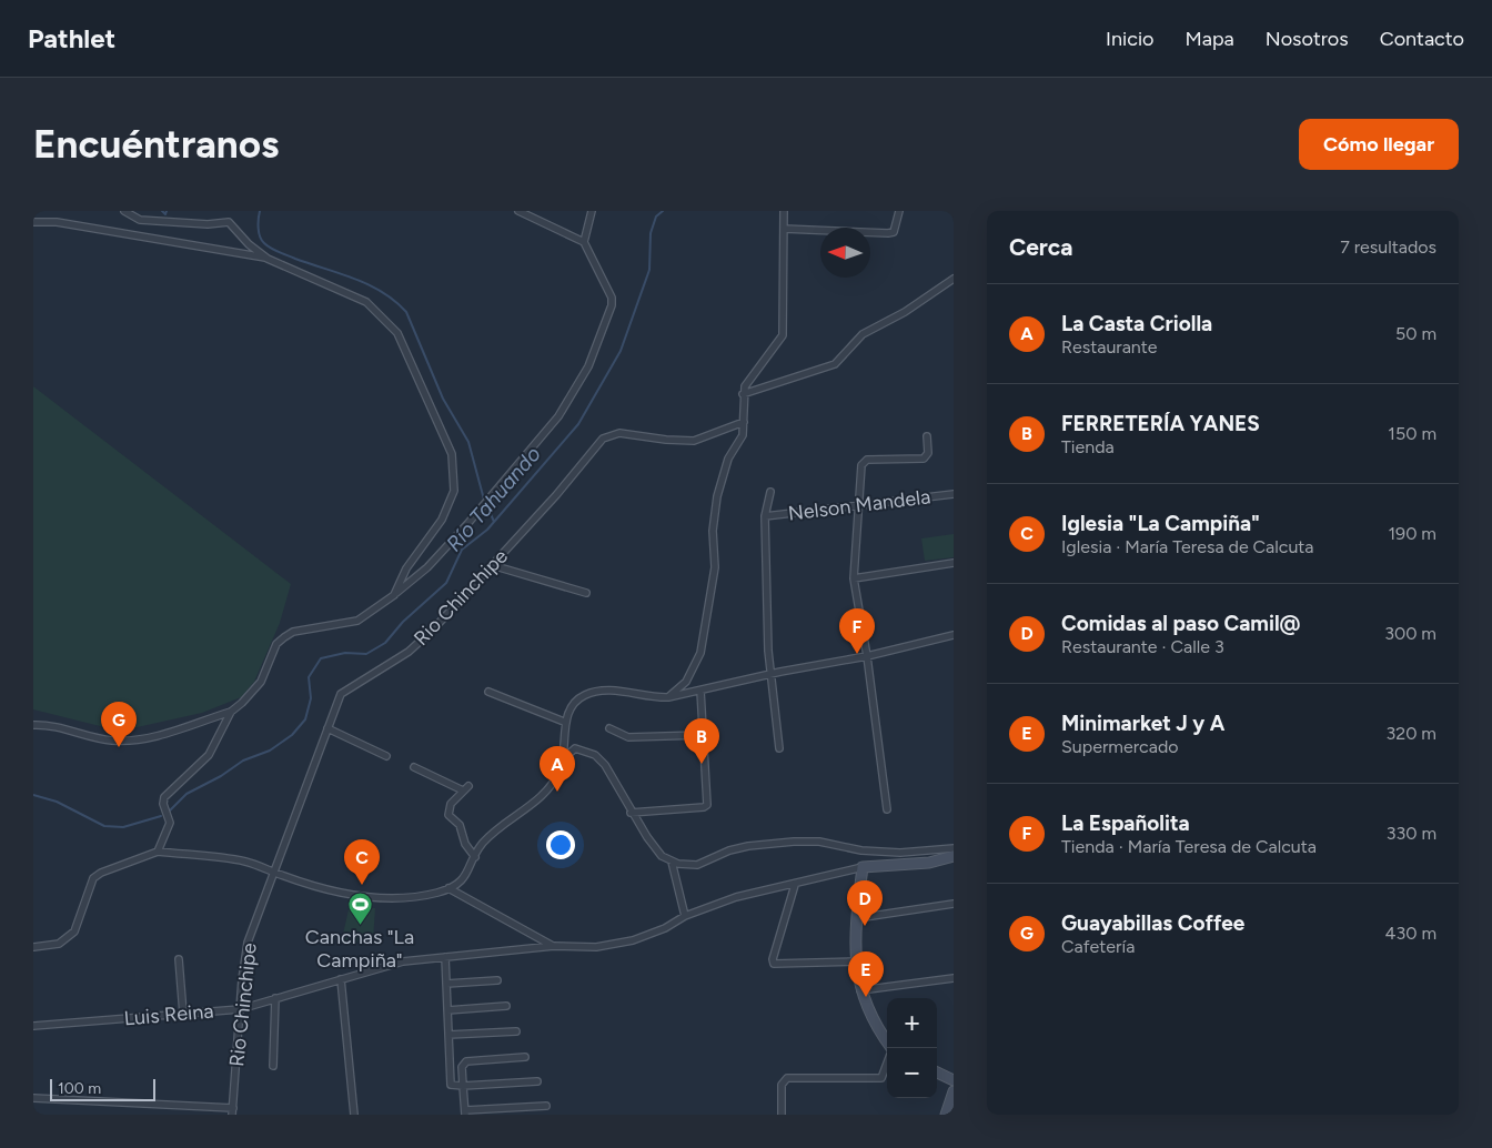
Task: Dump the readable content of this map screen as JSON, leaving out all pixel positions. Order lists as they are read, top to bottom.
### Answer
{
  "streets": {
    "street": ["Nelson Mandela", "Rio Chinchipe", "Luis Reina"]
  },
  "crossings": [
    ["Rio Chinchipe", "Luis Reina"]
  ],
  "water": ["Río Tahuando"],
  "places": {
    "sports": ["Canchas \"La Campiña\""]
  },
  "scale_bar": "100 m",
  "north": "left",
  "page": {
    "header": "Pathlet",
    "nav": [
      "Inicio",
      "Mapa",
      "Nosotros",
      "Contacto"
    ],
    "buttons": "Cómo llegar",
    "title": "Encuéntranos",
    "heading": ["Cerca", "7 resultados"],
    "list": [
      {
        "mark": "A",
        "name": "La Casta Criolla",
        "note": "Restaurante",
        "value": "50 m"
      },
      {
        "mark": "B",
        "name": "FERRETERÍA YANES",
        "note": "Tienda",
        "value": "150 m"
      },
      {
        "mark": "C",
        "name": "Iglesia \"La Campiña\"",
        "note": "Iglesia · María Teresa de Calcuta",
        "value": "190 m"
      },
      {
        "mark": "D",
        "name": "Comidas al paso Camil@",
        "note": "Restaurante · Calle 3",
        "value": "300 m"
      },
      {
        "mark": "E",
        "name": "Minimarket J y A",
        "note": "Supermercado",
        "value": "320 m"
      },
      {
        "mark": "F",
        "name": "La Españolita",
        "note": "Tienda · María Teresa de Calcuta",
        "value": "330 m"
      },
      {
        "mark": "G",
        "name": "Guayabillas Coffee",
        "note": "Cafetería",
        "value": "430 m"
      }
    ],
    "pins": [
      "F",
      "G",
      "B",
      "A",
      "C",
      "D",
      "E"
    ],
    "map_buttons": ["+", "−"],
    "scale": "100 m"
  }
}
